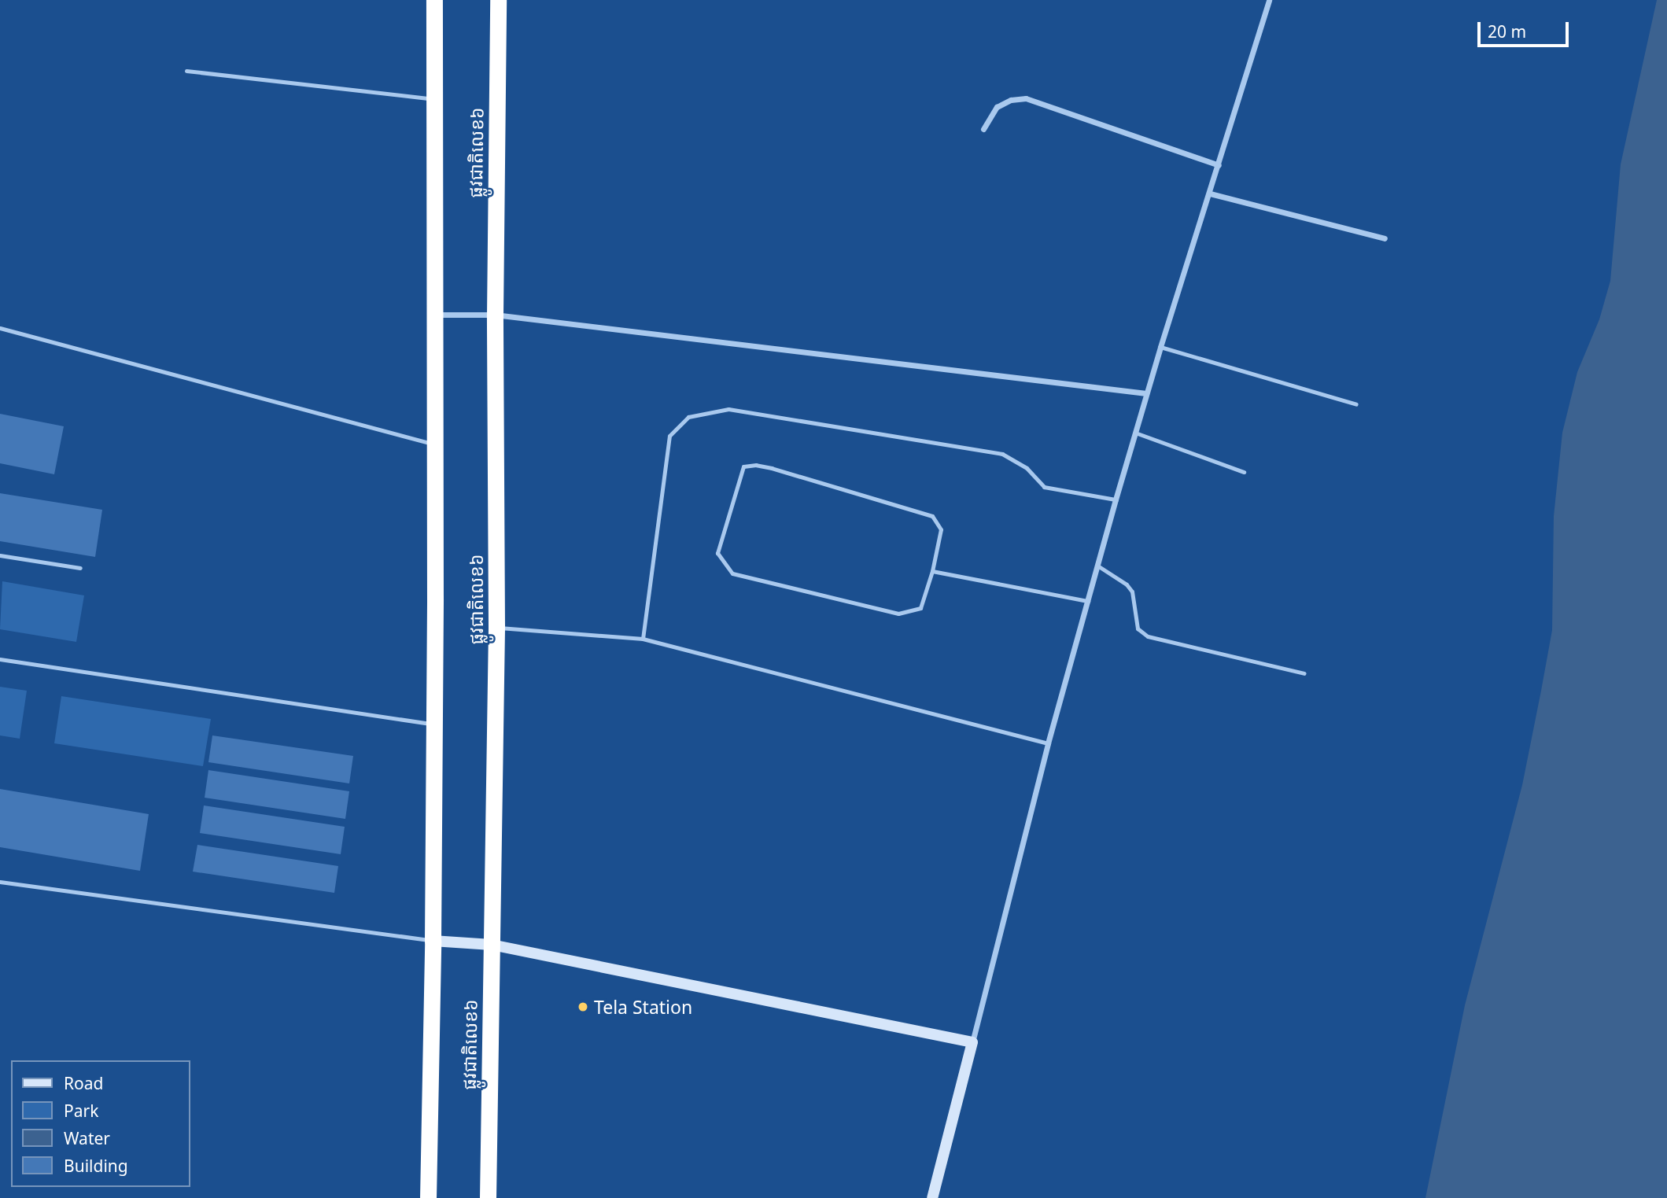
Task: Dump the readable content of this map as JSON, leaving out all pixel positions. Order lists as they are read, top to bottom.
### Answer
{
  "streets": {
    "highway": ["ផ្លូវជាតិលេខ៦"]
  },
  "places": ["Tela Station"],
  "legend": [
    "Road",
    "Park",
    "Water",
    "Building"
  ],
  "scale_bar": "20 m"
}
